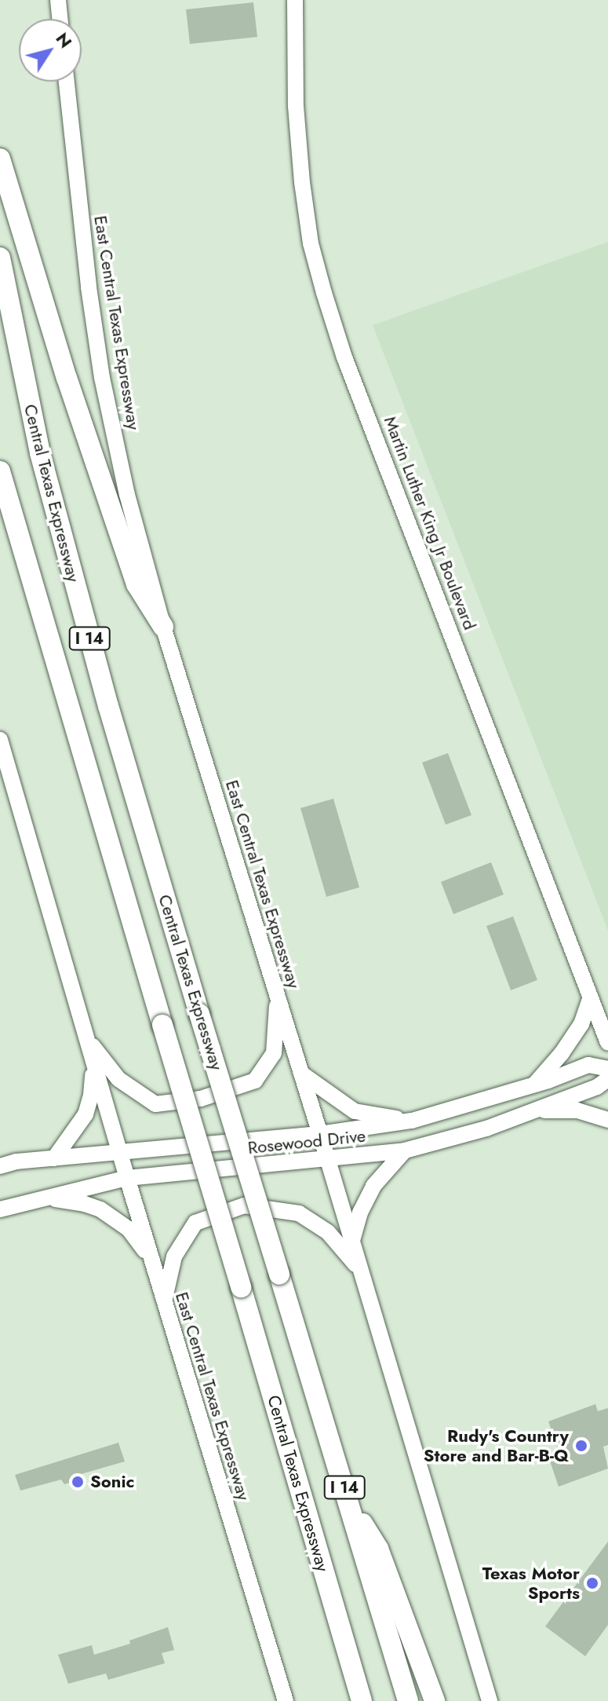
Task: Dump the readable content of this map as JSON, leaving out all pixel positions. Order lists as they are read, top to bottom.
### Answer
{
  "streets": {
    "highway": ["Central Texas Expressway", "I 14"],
    "main road": ["East Central Texas Expressway", "Martin Luther King Jr Boulevard", "Rosewood Drive"]
  },
  "crossings": [
    ["East Central Texas Expressway", "Rosewood Drive"]
  ],
  "places": ["Rudy's Country Store and Bar-B-Q", "Sonic", "Texas Motor Sports"],
  "north": "top right"
}
